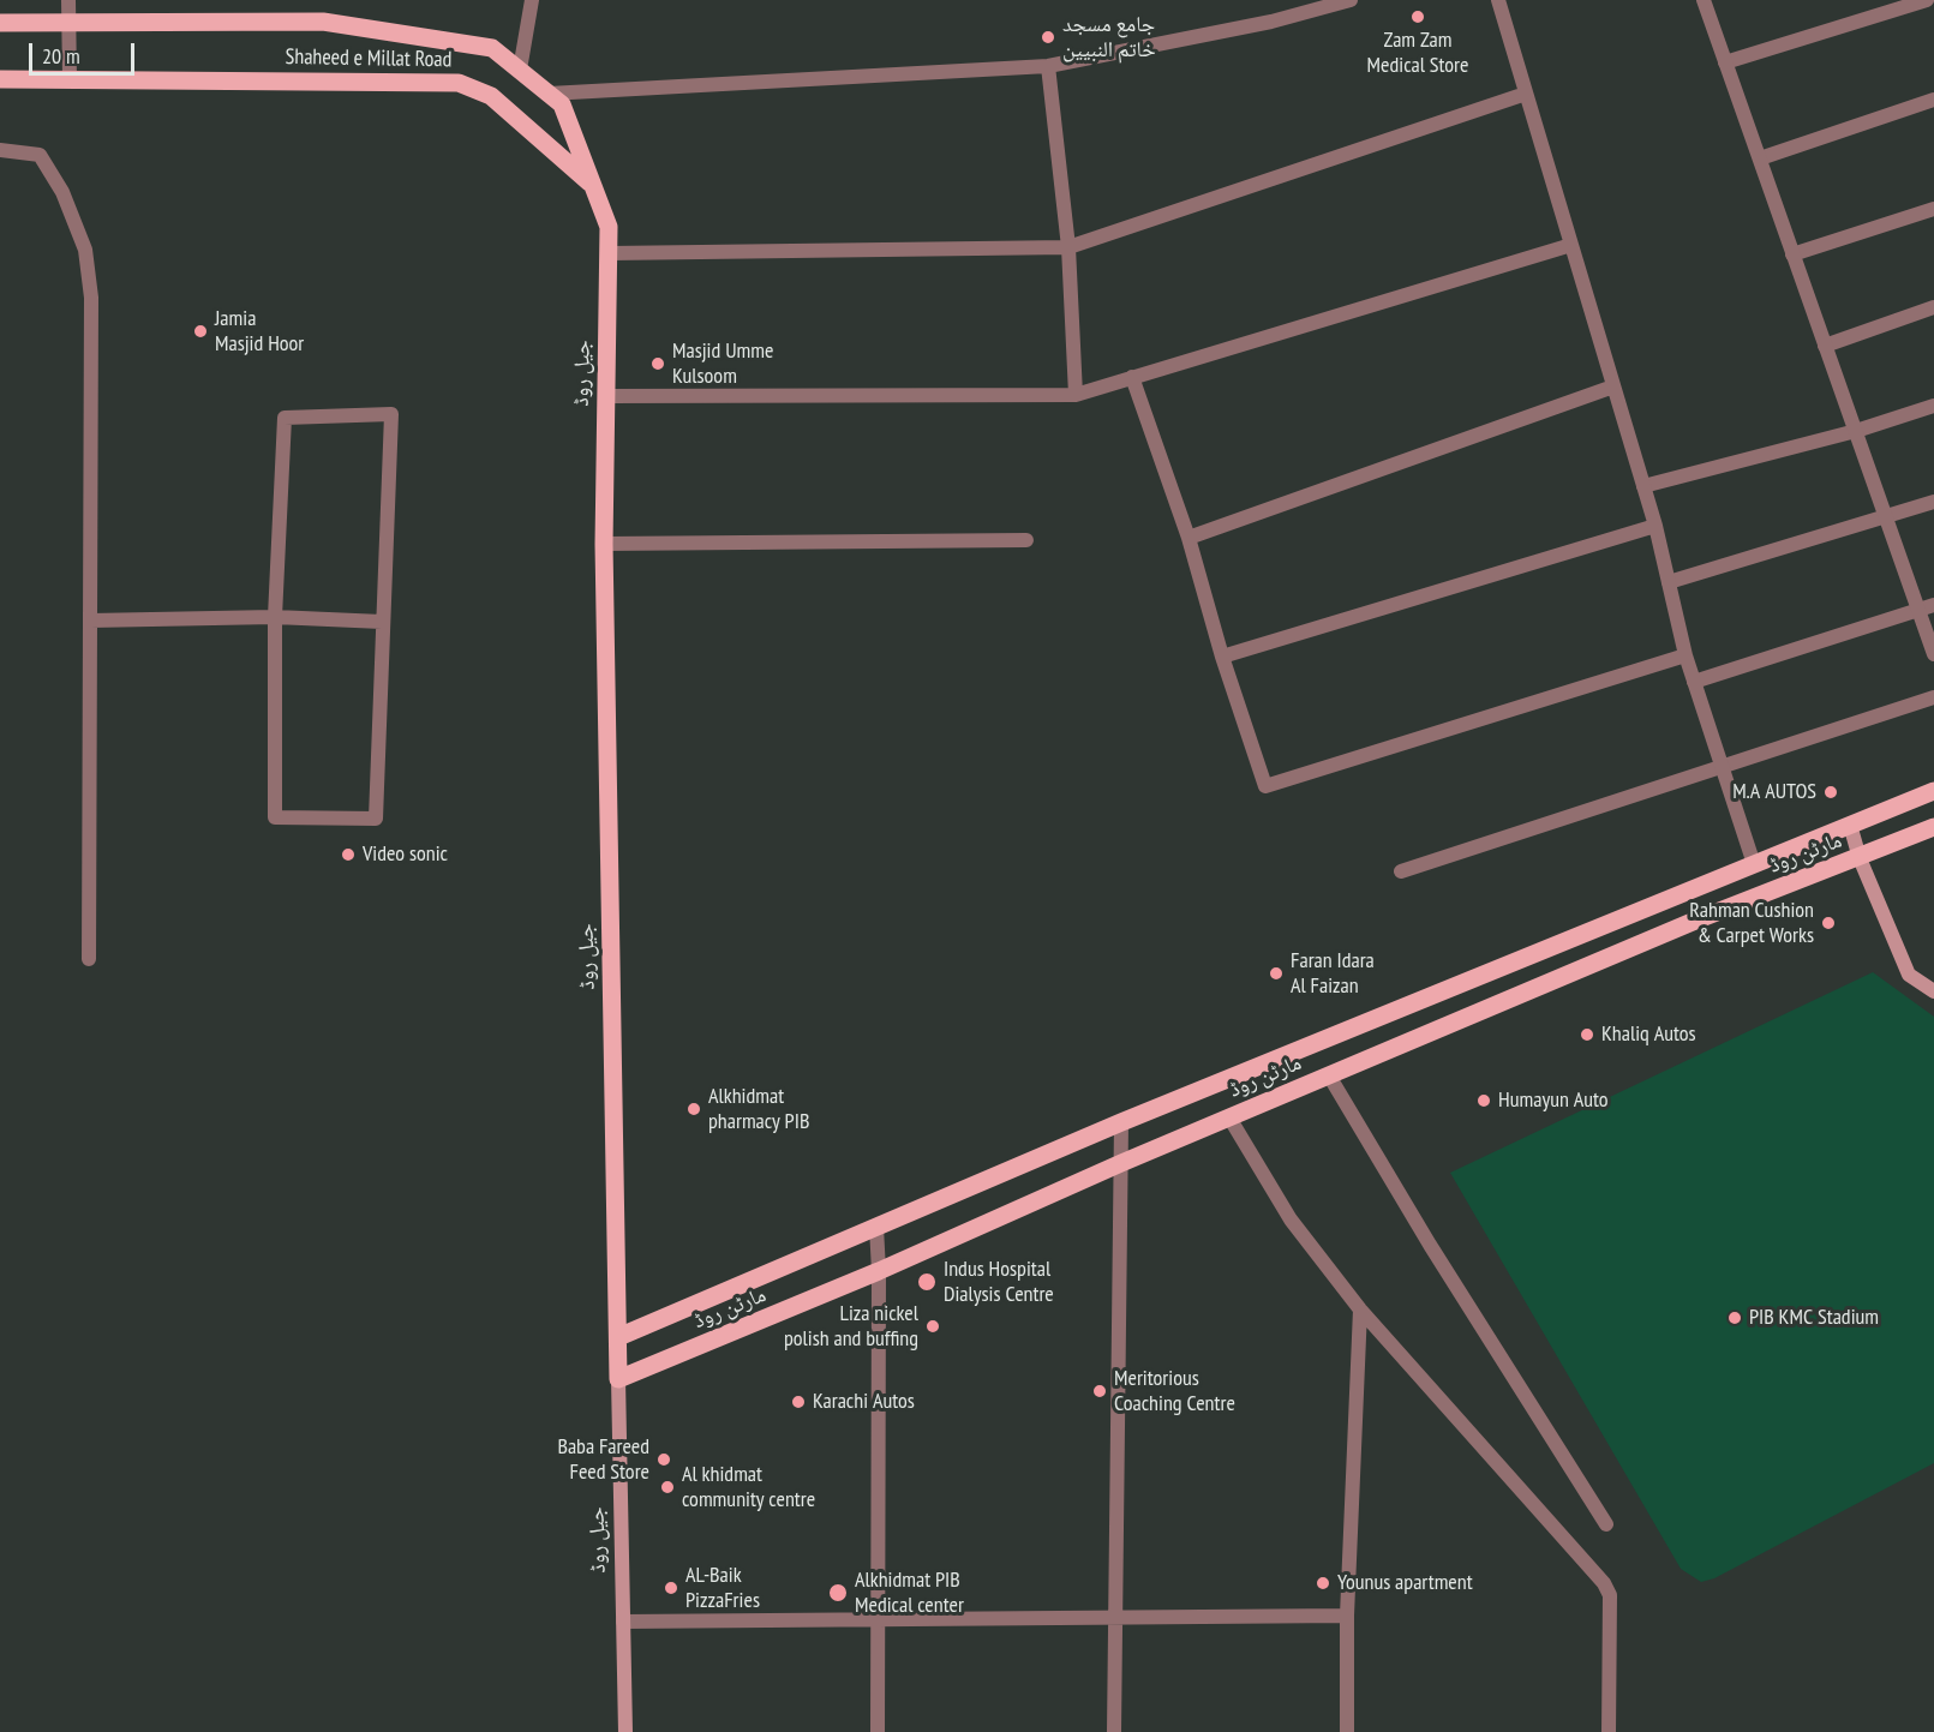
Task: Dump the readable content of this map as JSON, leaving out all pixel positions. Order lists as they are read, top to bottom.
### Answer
{
  "streets": {
    "main road": ["Shaheed e Millat Road", "جیل روڈ", "مارٹن روڈ"]
  },
  "crossings": [
    ["Shaheed e Millat Road", "جیل روڈ"],
    ["جیل روڈ", "مارٹن روڈ"]
  ],
  "places": [
    "Zam Zam Medical Store",
    "جامع مسجد خاتم النبیین",
    "Jamia Masjid Hoor",
    "Masjid Umme Kulsoom",
    "M.A AUTOS",
    "Video sonic",
    "Rahman Cushion & Carpet Works",
    "Faran Idara Al Faizan",
    "Khaliq Autos",
    "Humayun Auto",
    "Alkhidmat pharmacy PIB",
    "Indus Hospital Dialysis Centre",
    "PIB KMC Stadium",
    "Liza nickel polish and buffing",
    "Meritorious Coaching Centre",
    "Karachi Autos",
    "Baba Fareed Feed Store",
    "Al khidmat community centre",
    "Younus apartment",
    "AL-Baik PizzaFries",
    "Alkhidmat PIB Medical center"
  ],
  "scale_bar": "20 m"
}
